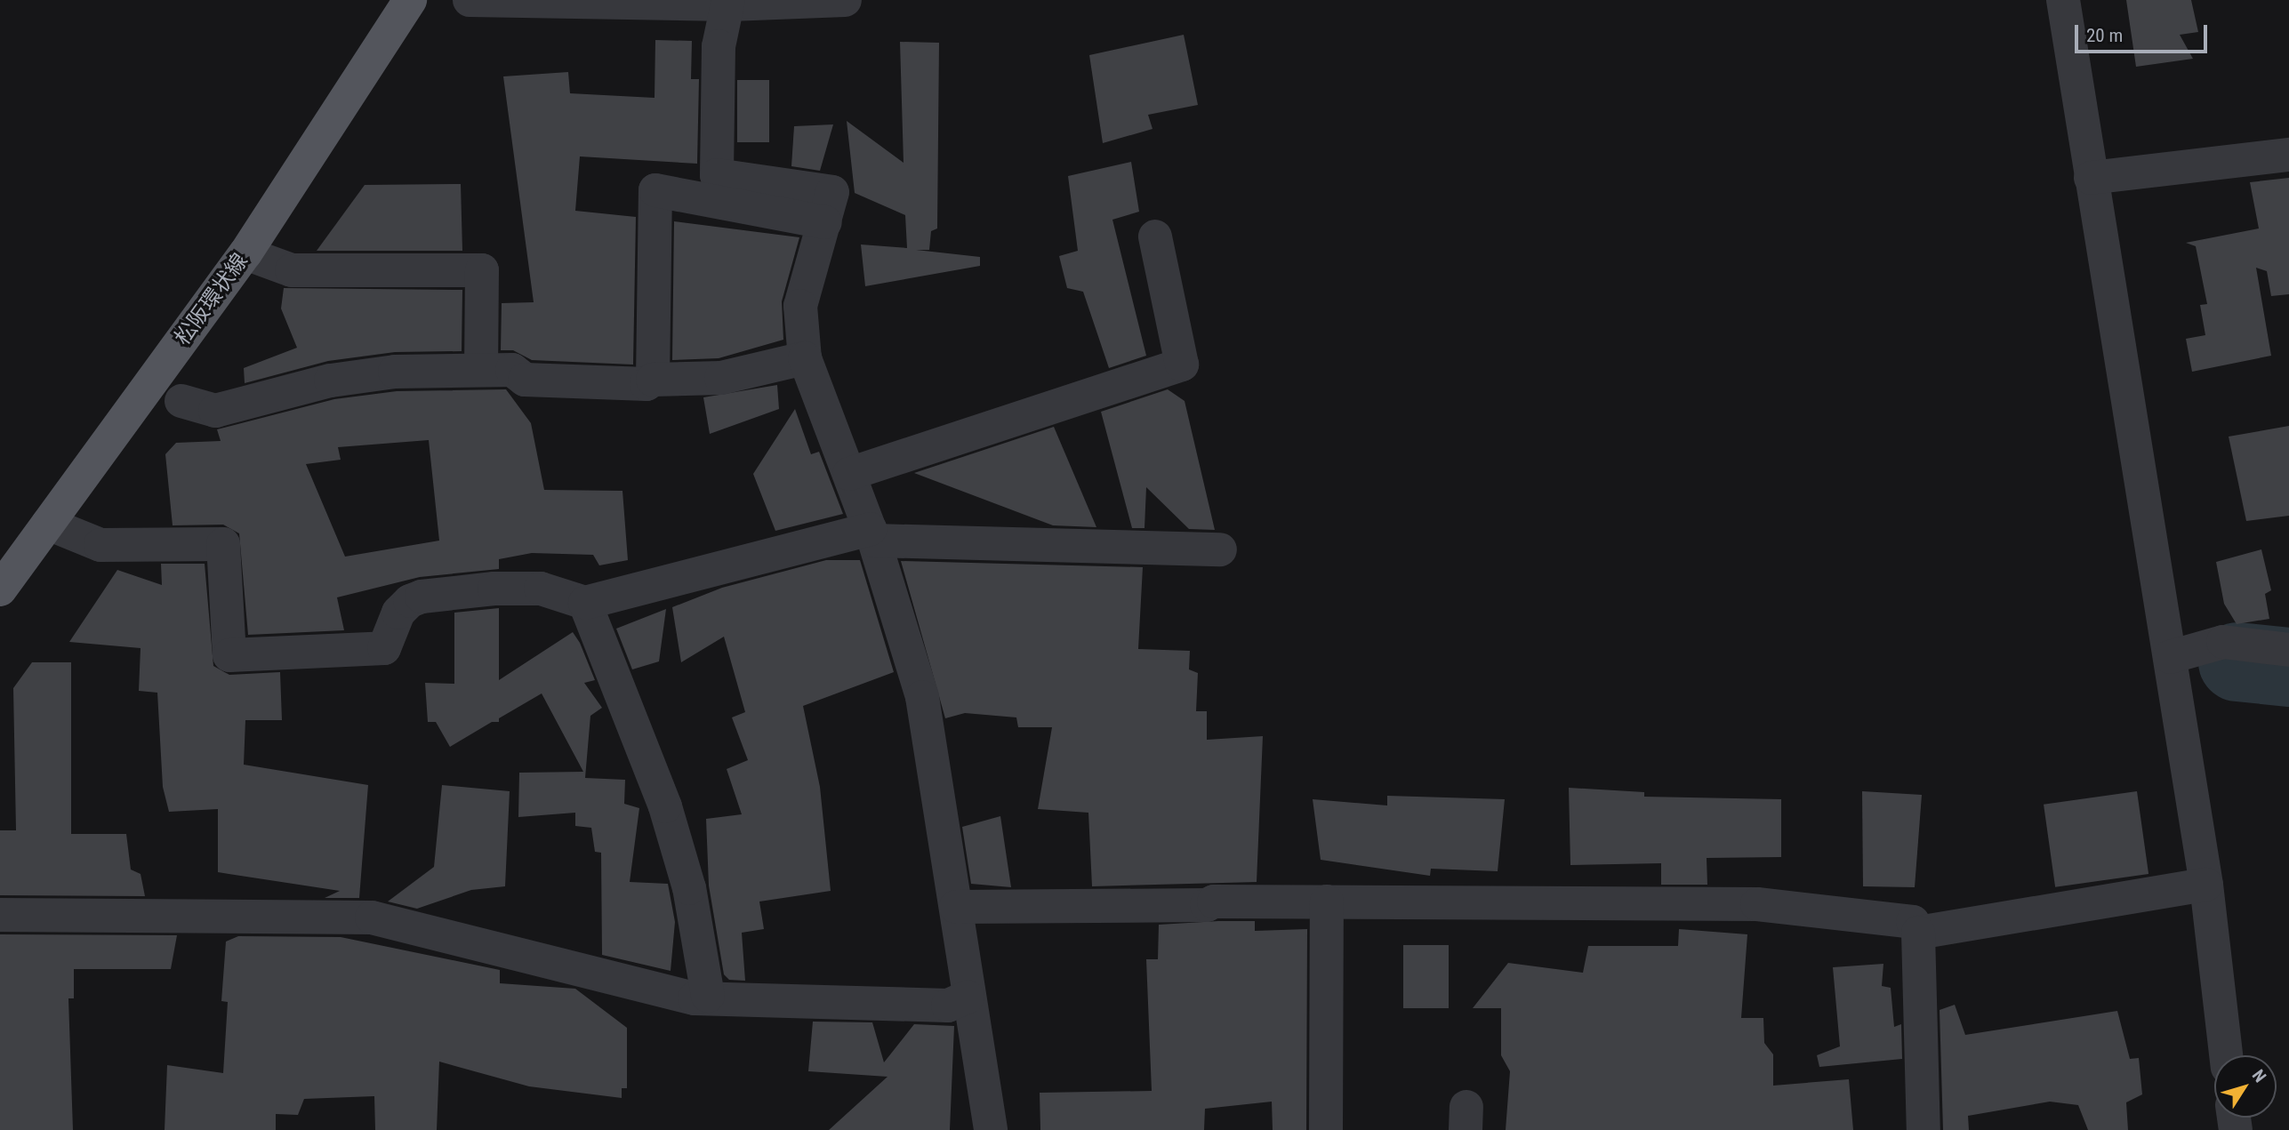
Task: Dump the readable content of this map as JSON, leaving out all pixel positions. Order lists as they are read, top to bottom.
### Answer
{
  "streets": {
    "main road": ["松阪環状線"]
  },
  "scale_bar": "20 m",
  "north": "top right"
}
